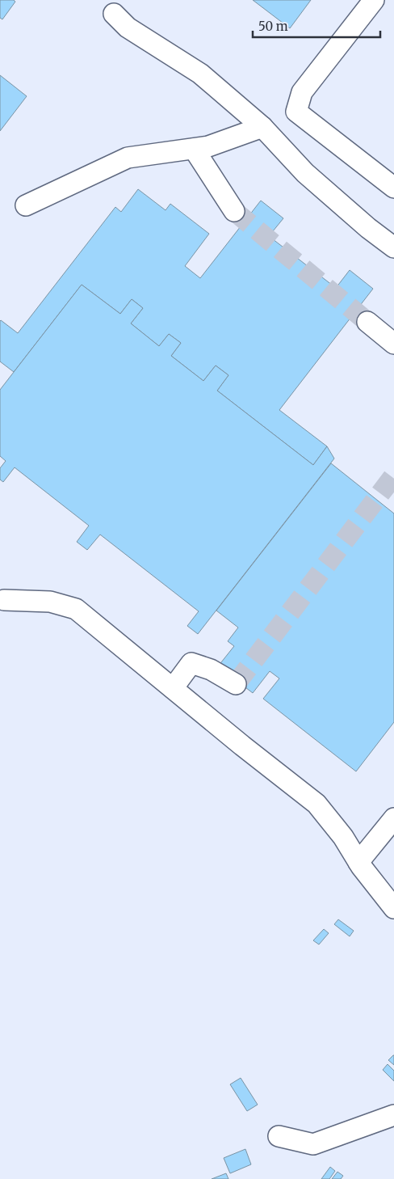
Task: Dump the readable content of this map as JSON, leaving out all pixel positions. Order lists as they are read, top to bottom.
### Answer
{
  "scale_bar": "50 m"
}
